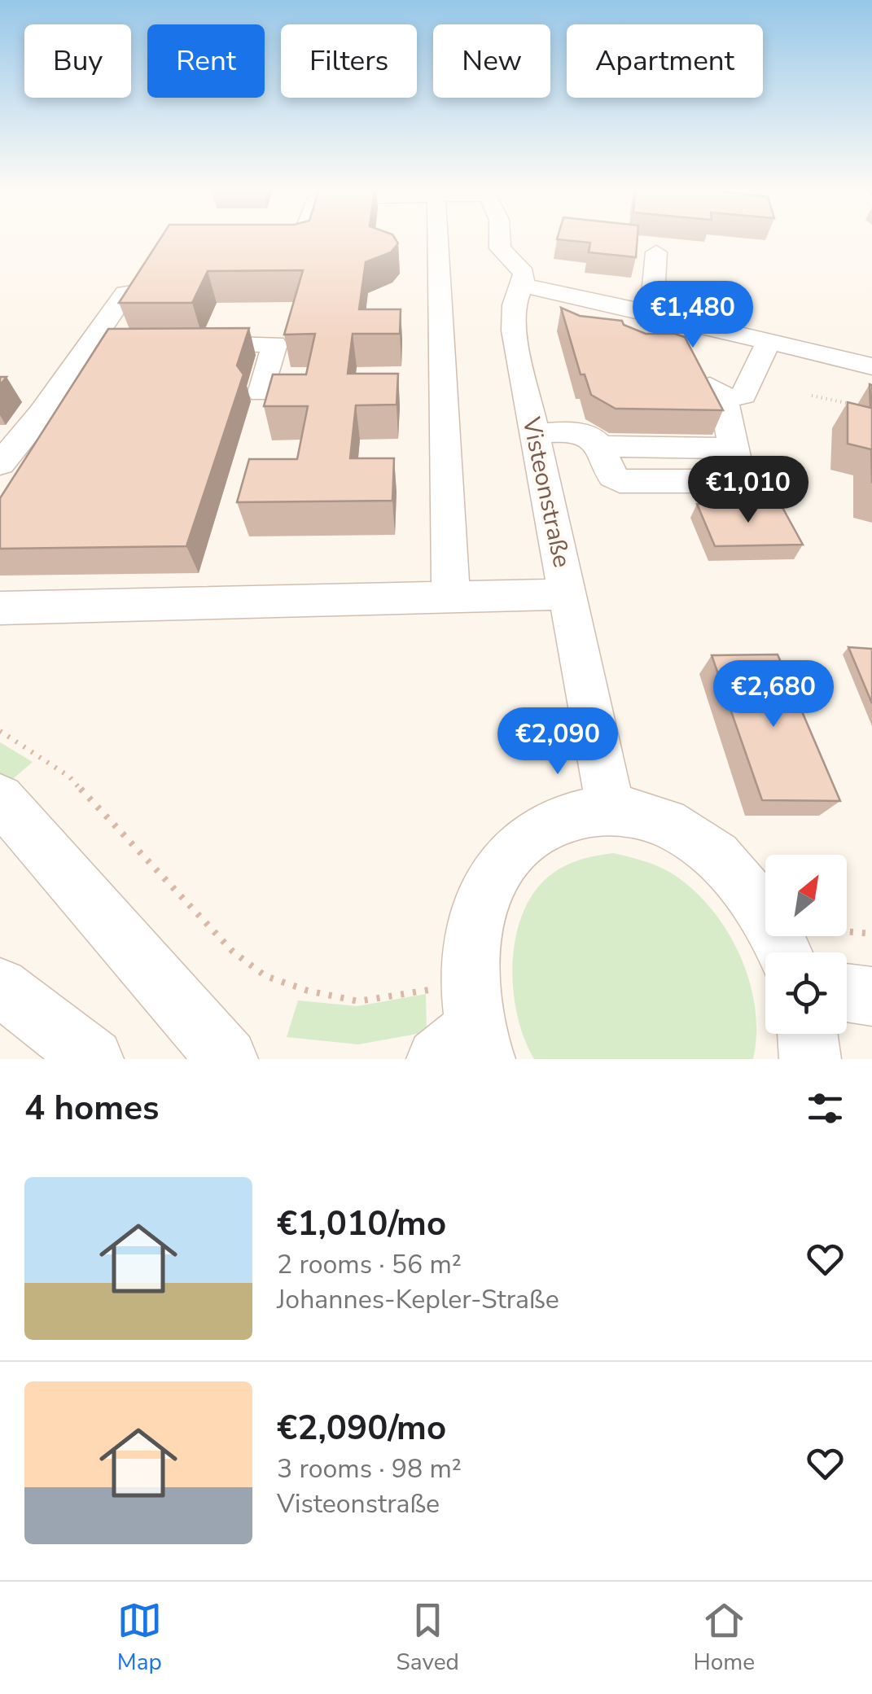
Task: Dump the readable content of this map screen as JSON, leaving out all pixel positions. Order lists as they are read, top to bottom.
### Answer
{
  "streets": {
    "street": ["Visteonstraße"]
  },
  "north": "top right",
  "page": {
    "chip": [
      "Buy",
      "Rent",
      "Filters",
      "New",
      "Apartment"
    ],
    "price": [
      "€1,480",
      "€1,010",
      "€2,680",
      "€2,090"
    ],
    "heading": "4 homes",
    "list": [
      {
        "name": "€1,010/mo",
        "note": "2 rooms · 56 m² · Johannes-Kepler-Straße"
      },
      {
        "name": "€2,090/mo",
        "note": "3 rooms · 98 m² · Visteonstraße"
      }
    ],
    "tabs": ["Map", "Saved", "Home"]
  }
}
